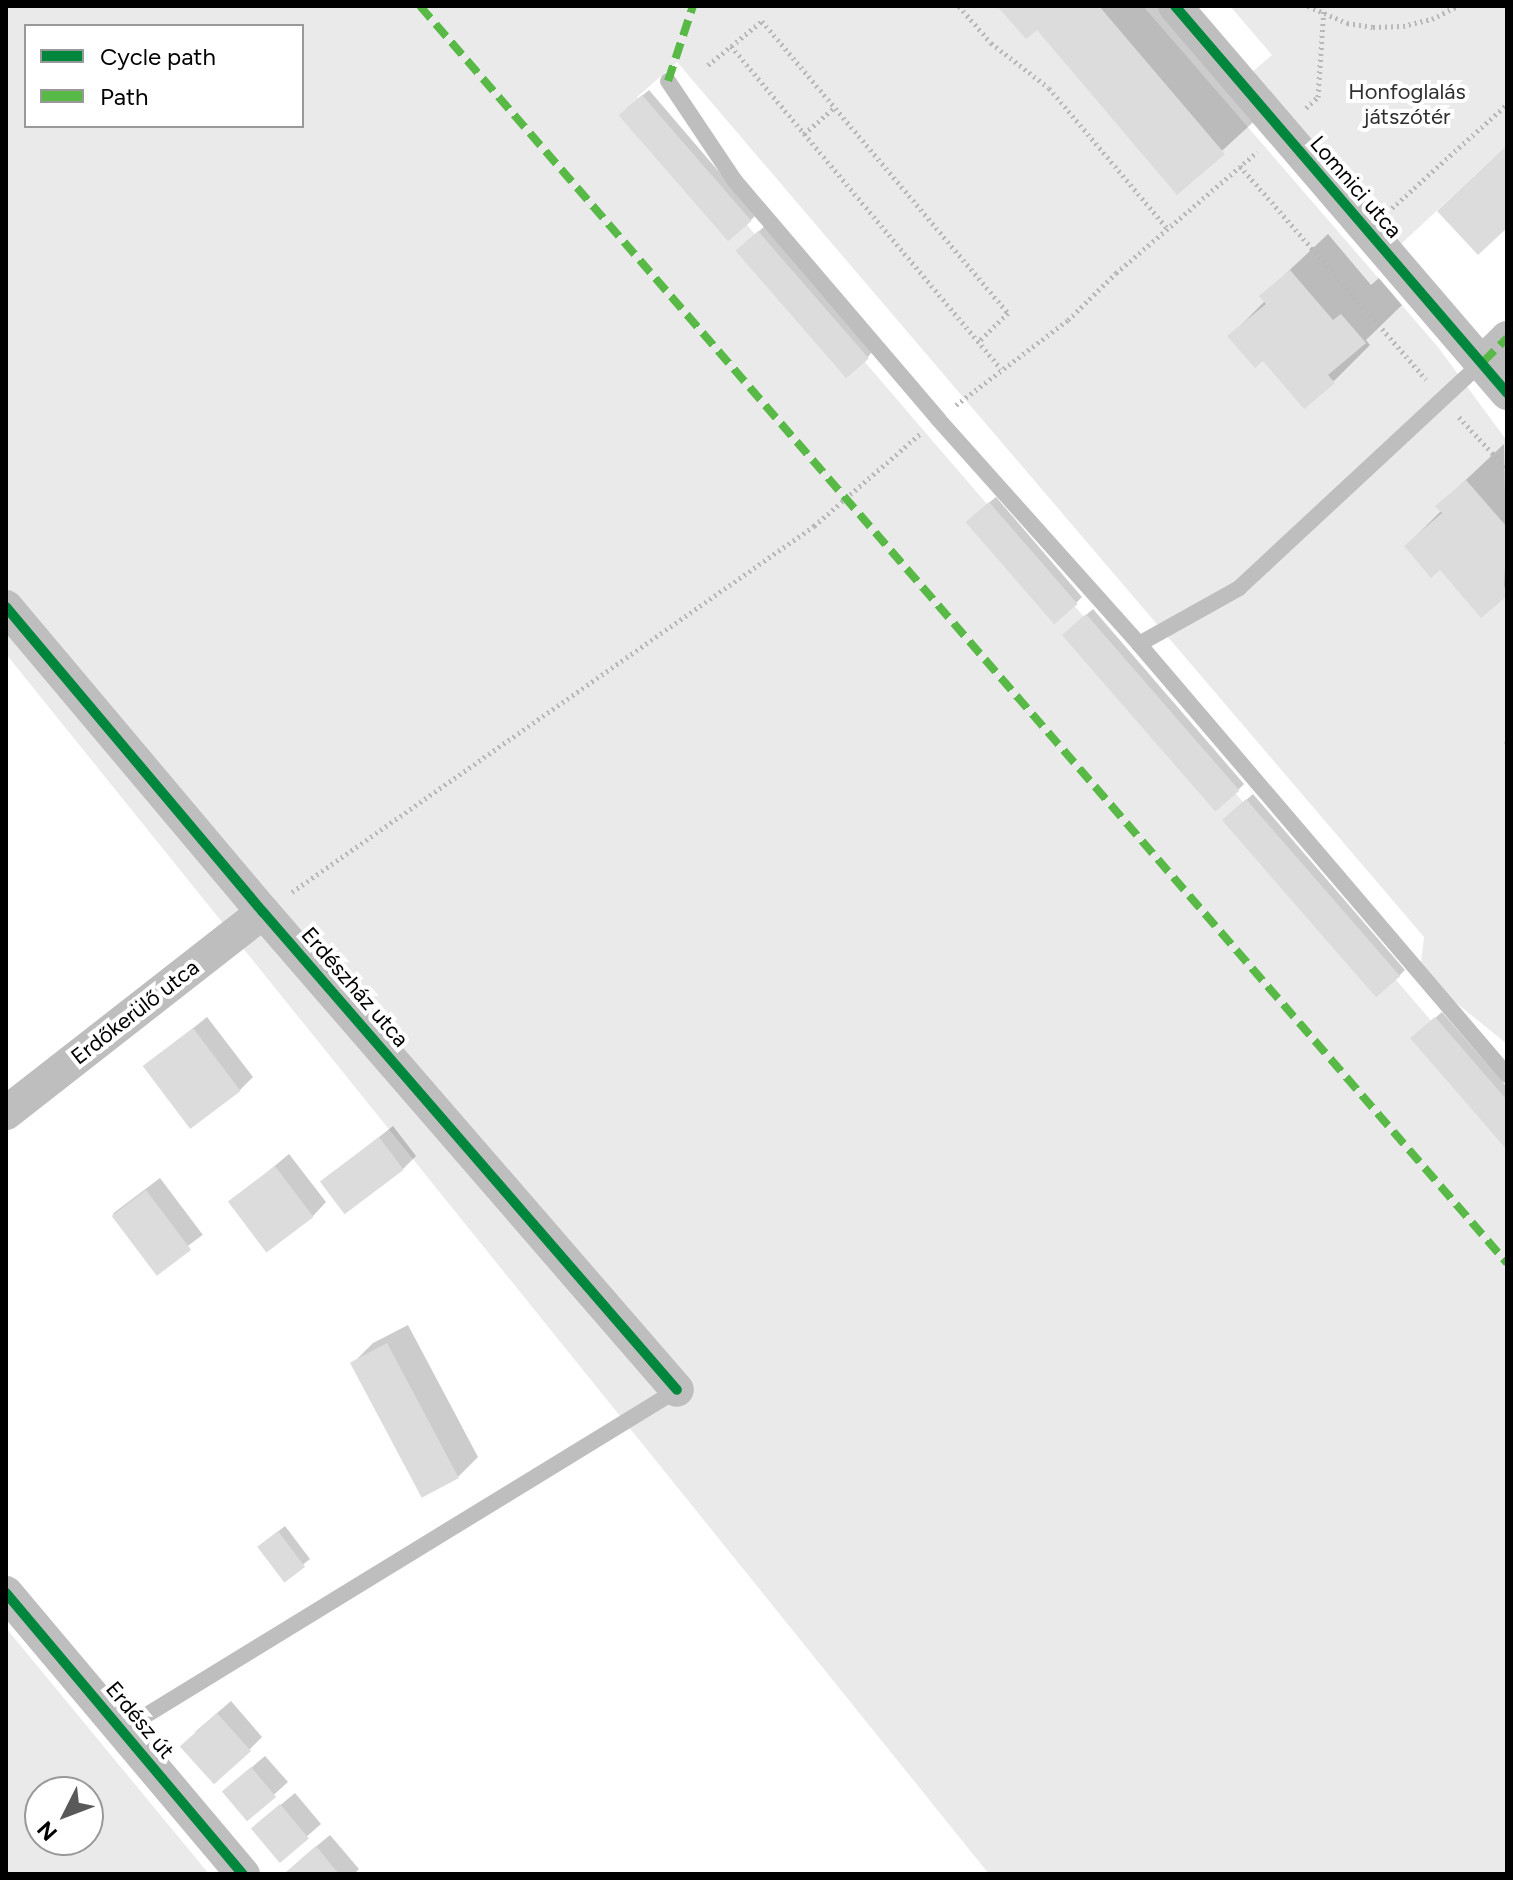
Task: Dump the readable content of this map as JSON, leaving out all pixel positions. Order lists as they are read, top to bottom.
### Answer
{
  "streets": {
    "street": [
      "Lomnici utca",
      "Erdészház utca",
      "Erdőkerülő utca",
      "Erdész út"
    ]
  },
  "crossings": [
    ["Erdészház utca", "Erdőkerülő utca"]
  ],
  "parks": ["Honfoglalás játszótér"],
  "legend": ["Cycle path", "Path"],
  "north": "bottom left"
}
